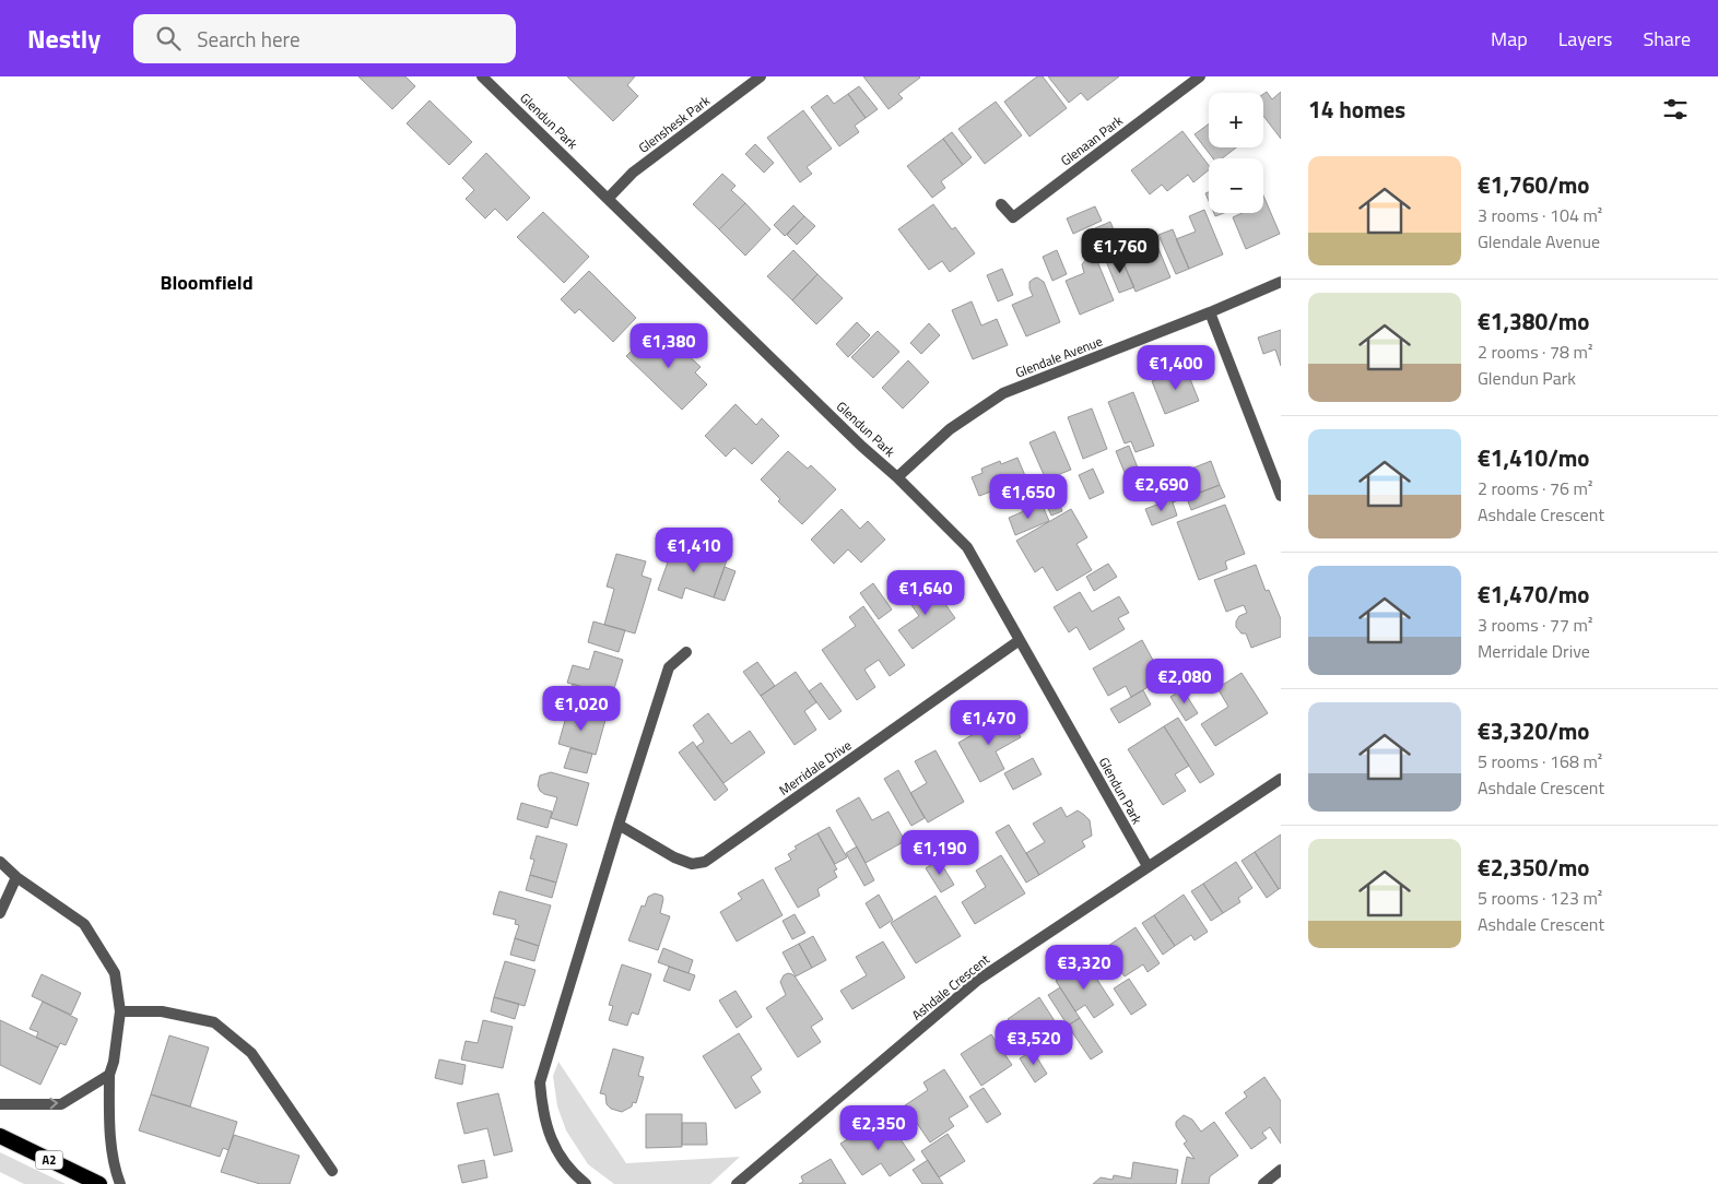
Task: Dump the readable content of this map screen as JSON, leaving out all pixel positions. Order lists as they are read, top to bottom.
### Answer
{
  "streets": {
    "highway": ["A2"],
    "street": [
      "Glendun Park",
      "Glenshesk Park",
      "Glenaan Park",
      "Glendale Avenue",
      "Merridale Drive",
      "Ashdale Crescent"
    ]
  },
  "crossings": [
    ["Glendun Park", "Glenshesk Park"],
    ["Glendun Park", "Glendale Avenue"],
    ["Glendun Park", "Merridale Drive"],
    ["Glendun Park", "Ashdale Crescent"]
  ],
  "districts": ["Bloomfield"],
  "page": {
    "header": "Nestly",
    "search": "Search here",
    "nav": ["Map", "Layers", "Share"],
    "heading": "14 homes",
    "map_buttons": ["+", "−"],
    "list": [
      {
        "name": "€1,760/mo",
        "note": "3 rooms · 104 m² · Glendale Avenue"
      },
      {
        "name": "€1,380/mo",
        "note": "2 rooms · 78 m² · Glendun Park"
      },
      {
        "name": "€1,410/mo",
        "note": "2 rooms · 76 m² · Ashdale Crescent"
      },
      {
        "name": "€1,470/mo",
        "note": "3 rooms · 77 m² · Merridale Drive"
      },
      {
        "name": "€3,320/mo",
        "note": "5 rooms · 168 m² · Ashdale Crescent"
      },
      {
        "name": "€2,350/mo",
        "note": "5 rooms · 123 m² · Ashdale Crescent"
      }
    ],
    "price": [
      "€1,760",
      "€1,380",
      "€1,400",
      "€2,690",
      "€1,650",
      "€1,410",
      "€1,640",
      "€2,080",
      "€1,020",
      "€1,470",
      "€1,190",
      "€3,320",
      "€3,520",
      "€2,350"
    ]
  }
}
